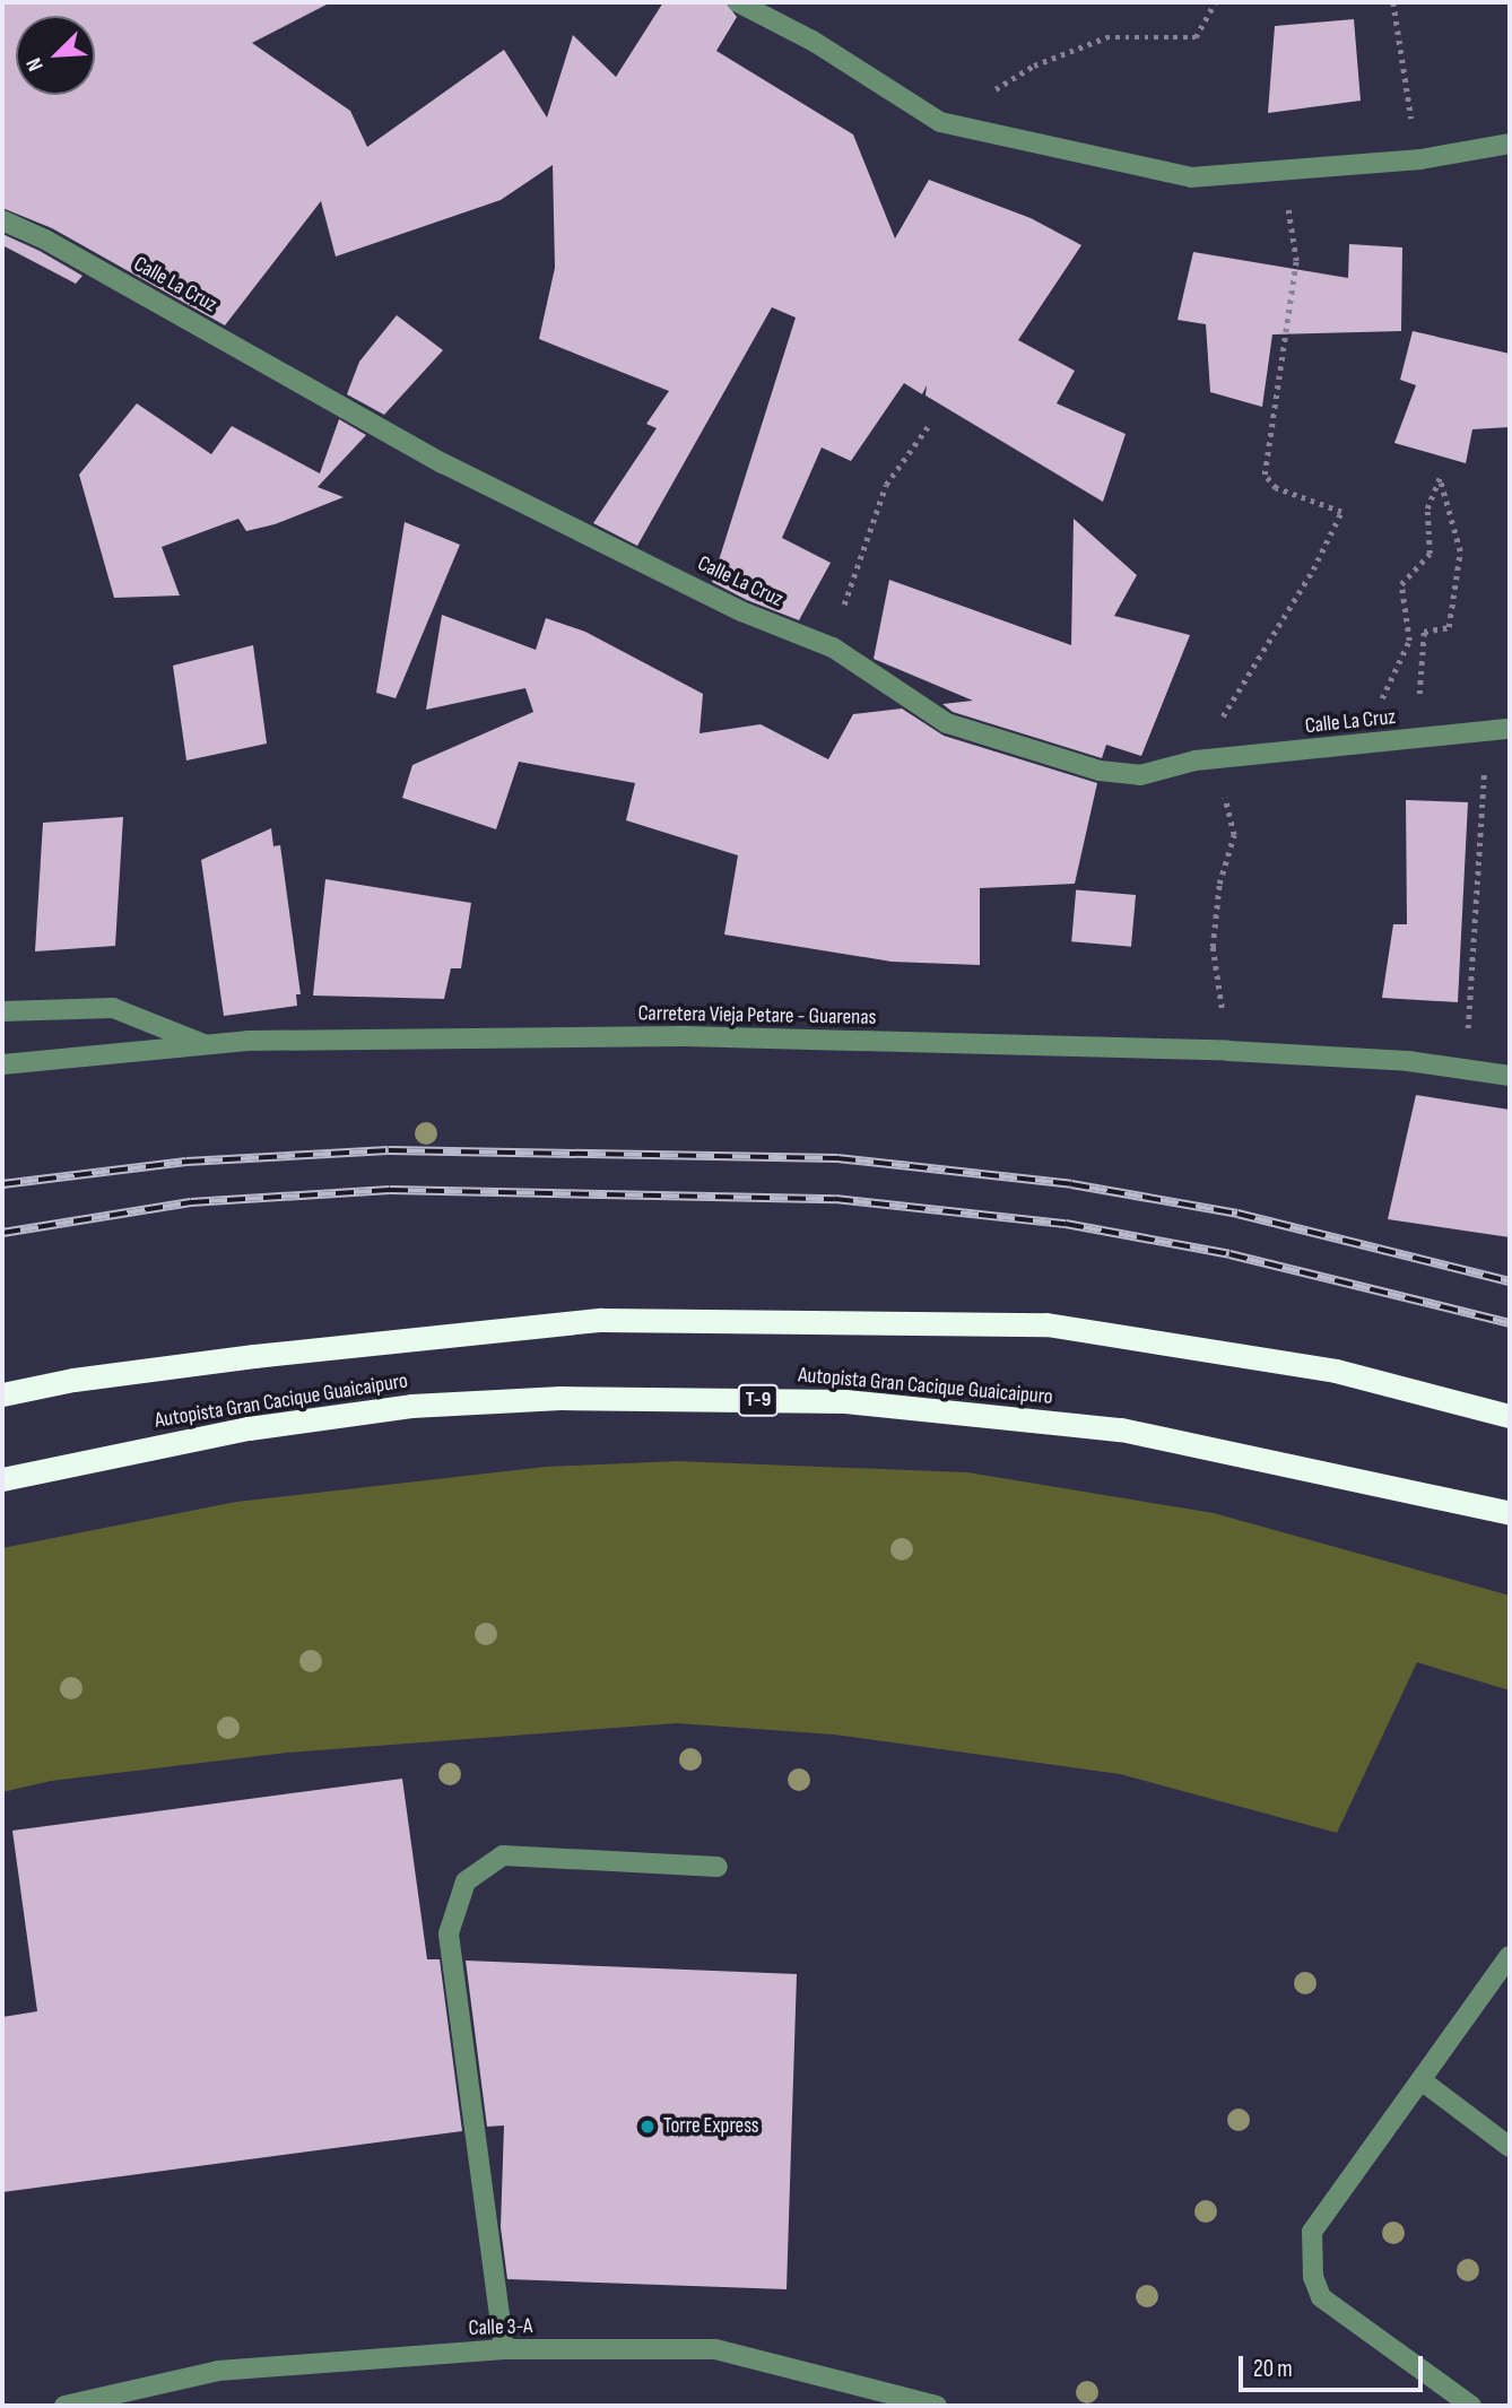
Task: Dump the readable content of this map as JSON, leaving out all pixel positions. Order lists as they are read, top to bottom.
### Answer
{
  "streets": {
    "highway": ["Autopista Gran Cacique Guaicaipuro", "T-9"],
    "street": ["Calle La Cruz", "Carretera Vieja Petare - Guarenas", "Calle 3-A"]
  },
  "places": ["Torre Express"],
  "scale_bar": "20 m",
  "north": "bottom left"
}
